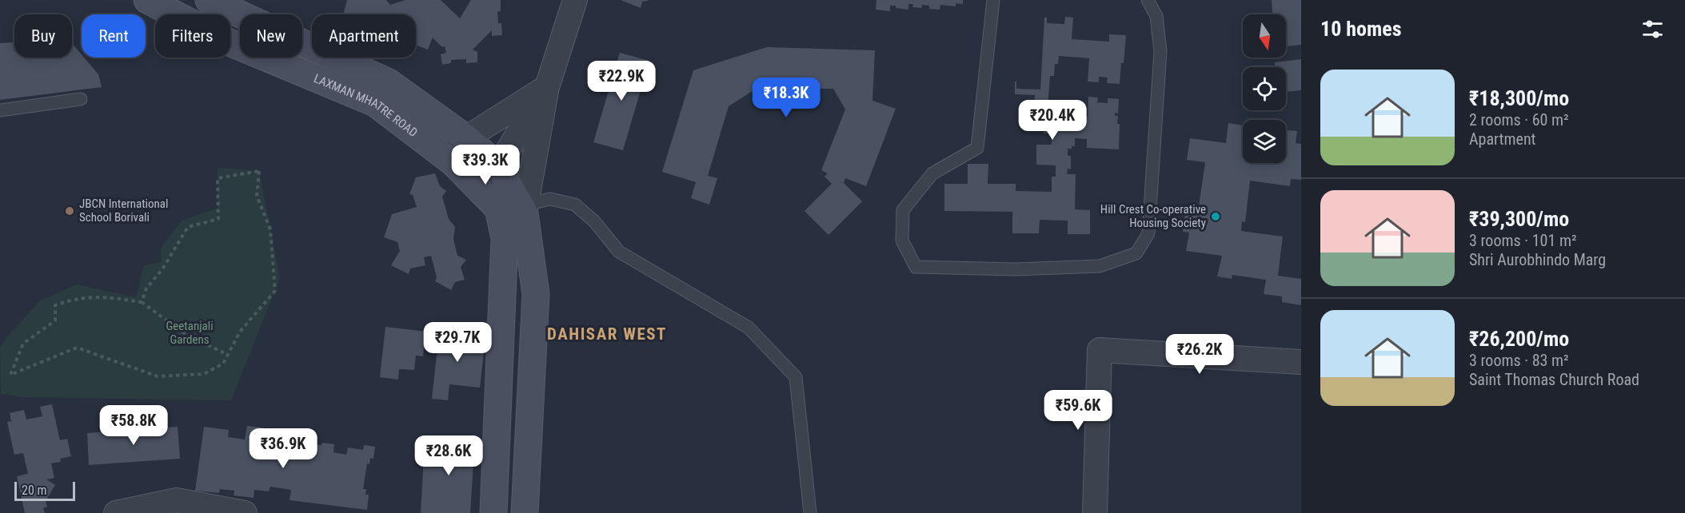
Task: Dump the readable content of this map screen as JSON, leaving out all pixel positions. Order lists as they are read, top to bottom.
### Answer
{
  "streets": {
    "main road": ["LAXMAN MHATRE ROAD"]
  },
  "districts": ["DAHISAR WEST"],
  "parks": ["Geetanjali Gardens"],
  "places": ["JBCN International School Borivali", "Hill Crest Co-operative Housing Society"],
  "scale_bar": "20 m",
  "north": "bottom",
  "page": {
    "heading": "10 homes",
    "chip": [
      "Buy",
      "Rent",
      "Filters",
      "New",
      "Apartment"
    ],
    "list": [
      {
        "name": "₹18,300/mo",
        "note": "2 rooms · 60 m² · Apartment"
      },
      {
        "name": "₹39,300/mo",
        "note": "3 rooms · 101 m² · Shri Aurobhindo Marg"
      },
      {
        "name": "₹26,200/mo",
        "note": "3 rooms · 83 m² · Saint Thomas Church Road"
      }
    ],
    "price": [
      "₹22.9K",
      "₹18.3K",
      "₹20.4K",
      "₹39.3K",
      "₹29.7K",
      "₹26.2K",
      "₹59.6K",
      "₹58.8K",
      "₹36.9K",
      "₹28.6K"
    ],
    "scale": "20 m"
  }
}
